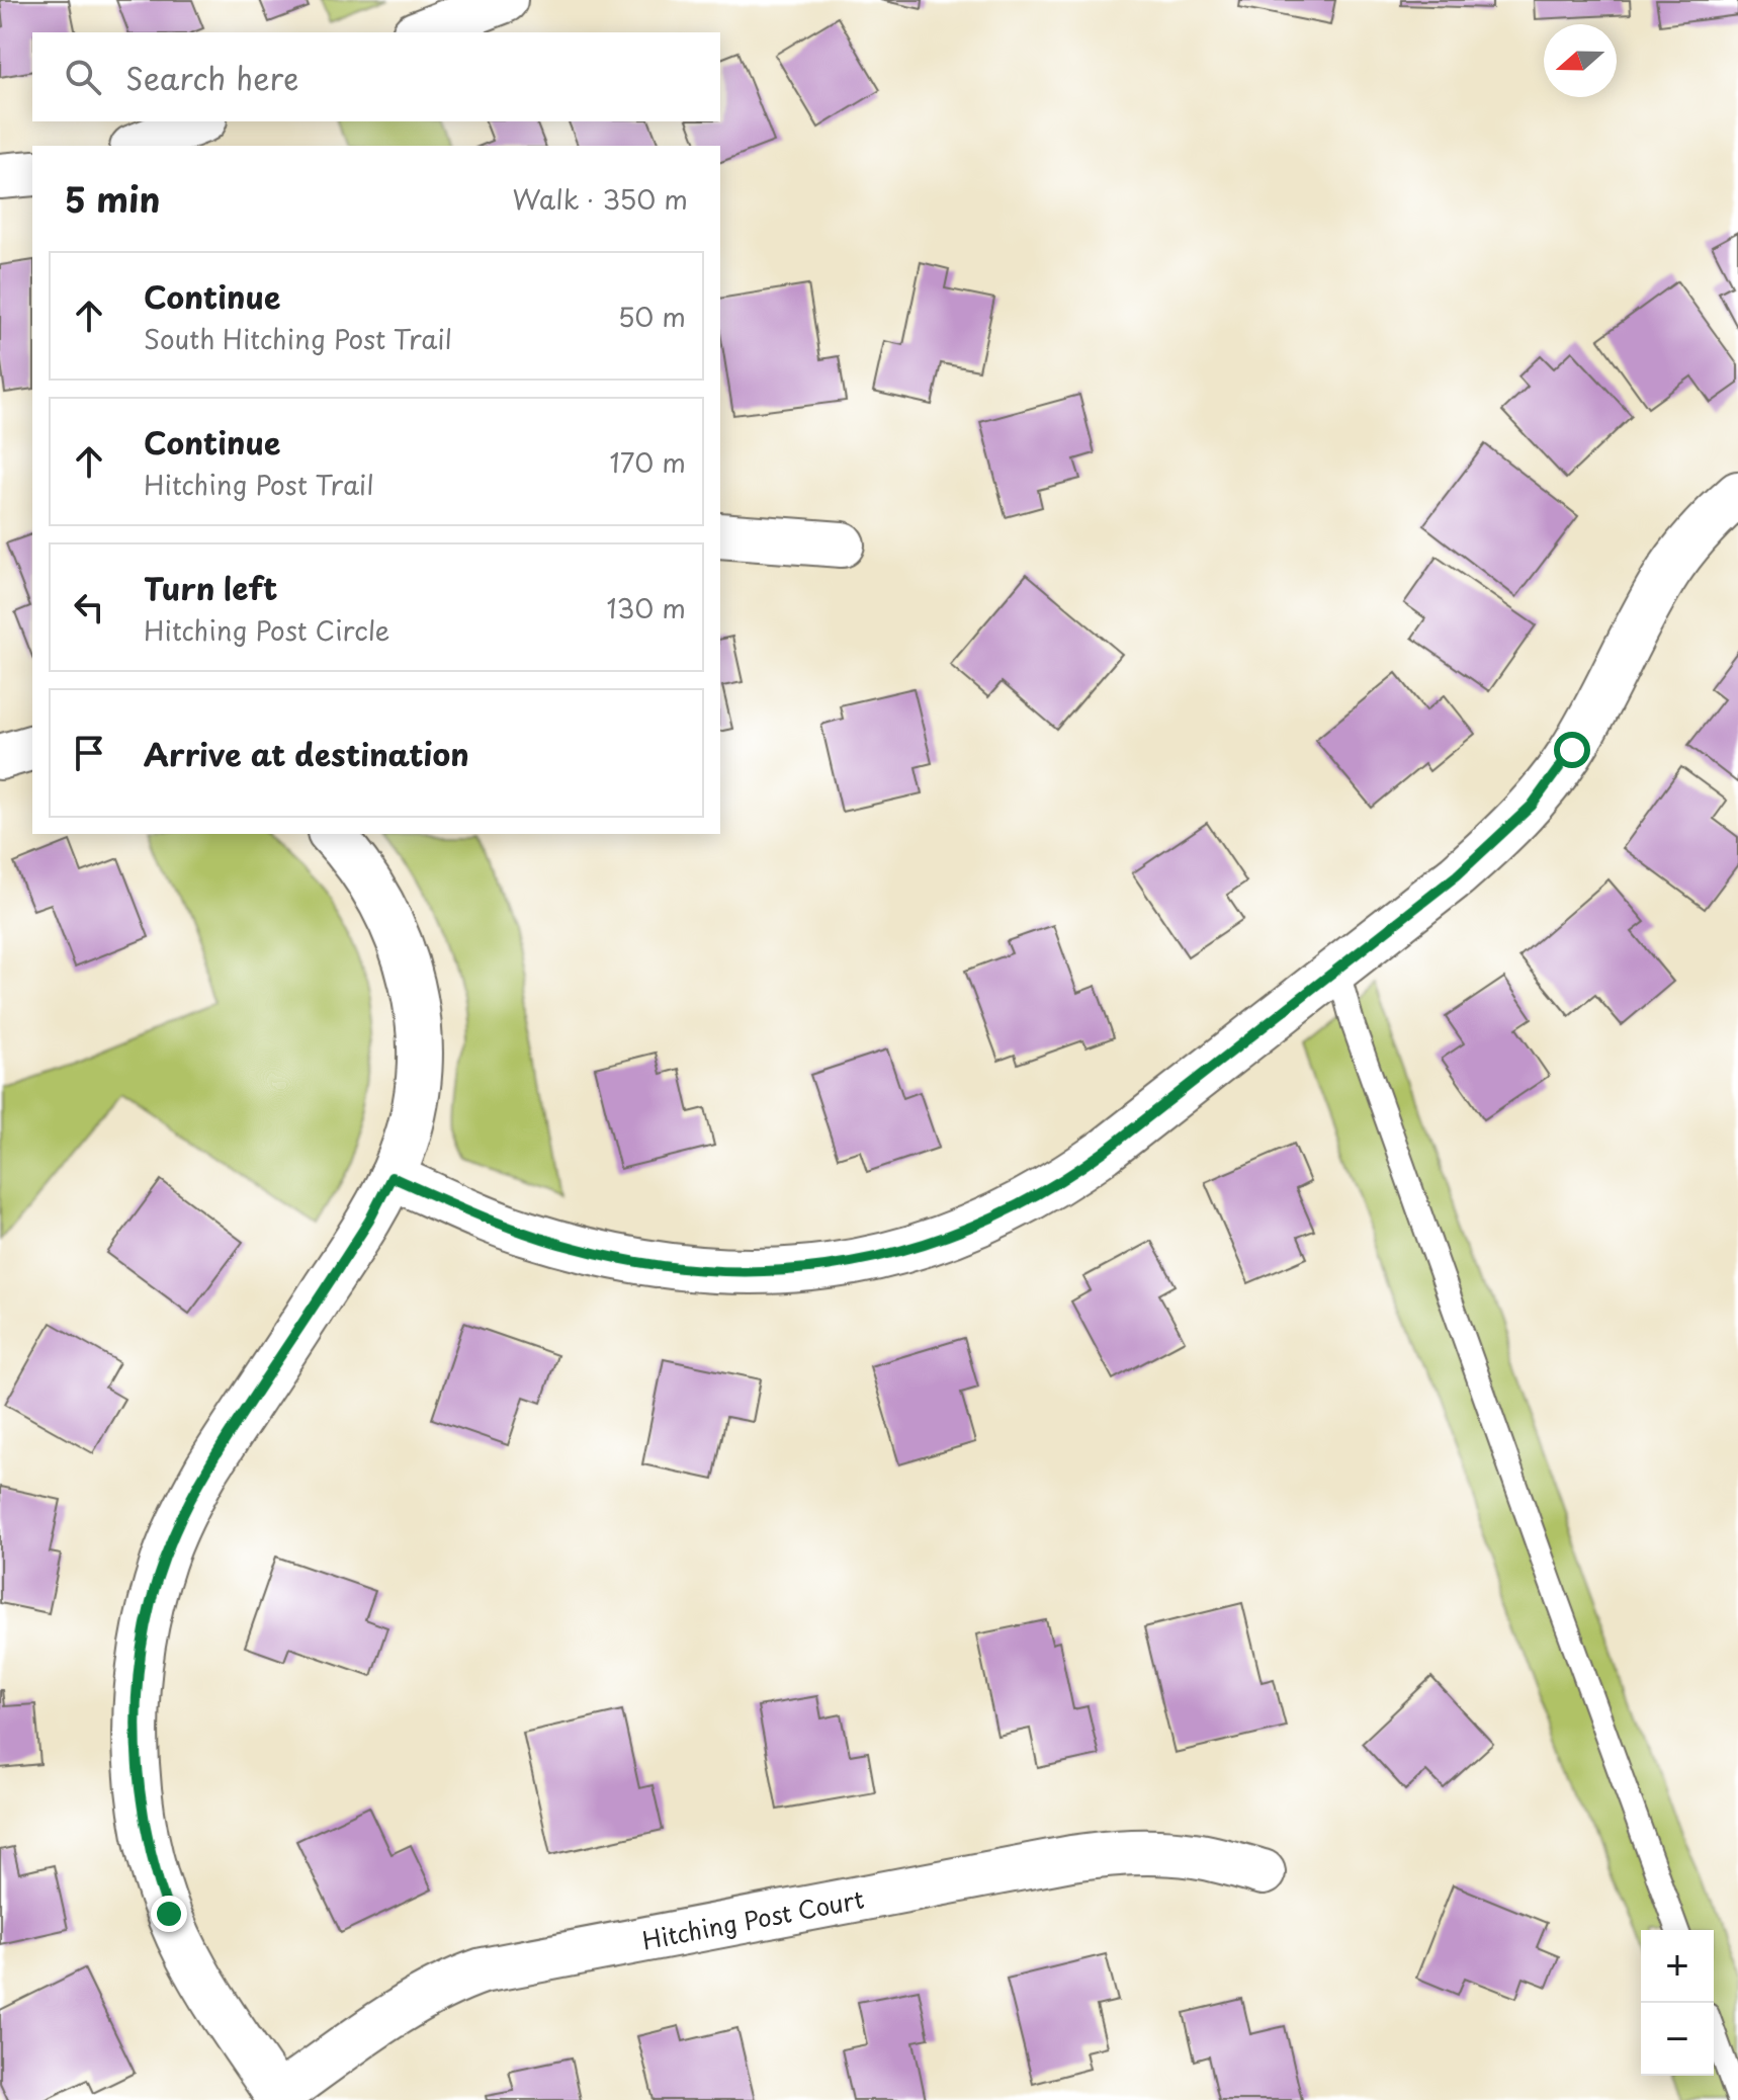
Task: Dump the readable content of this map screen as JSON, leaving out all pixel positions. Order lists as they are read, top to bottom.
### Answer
{
  "streets": {
    "street": ["Hitching Post Court"]
  },
  "north": "left",
  "page": {
    "search": "Search here",
    "heading": ["5 min", "Walk · 350 m"],
    "list": [
      ["Continue", "South Hitching Post Trail", "50 m"],
      ["Continue", "Hitching Post Trail", "170 m"],
      ["Turn left", "Hitching Post Circle", "130 m"],
      "Arrive at destination"
    ],
    "map_buttons": ["+", "−"]
  }
}
